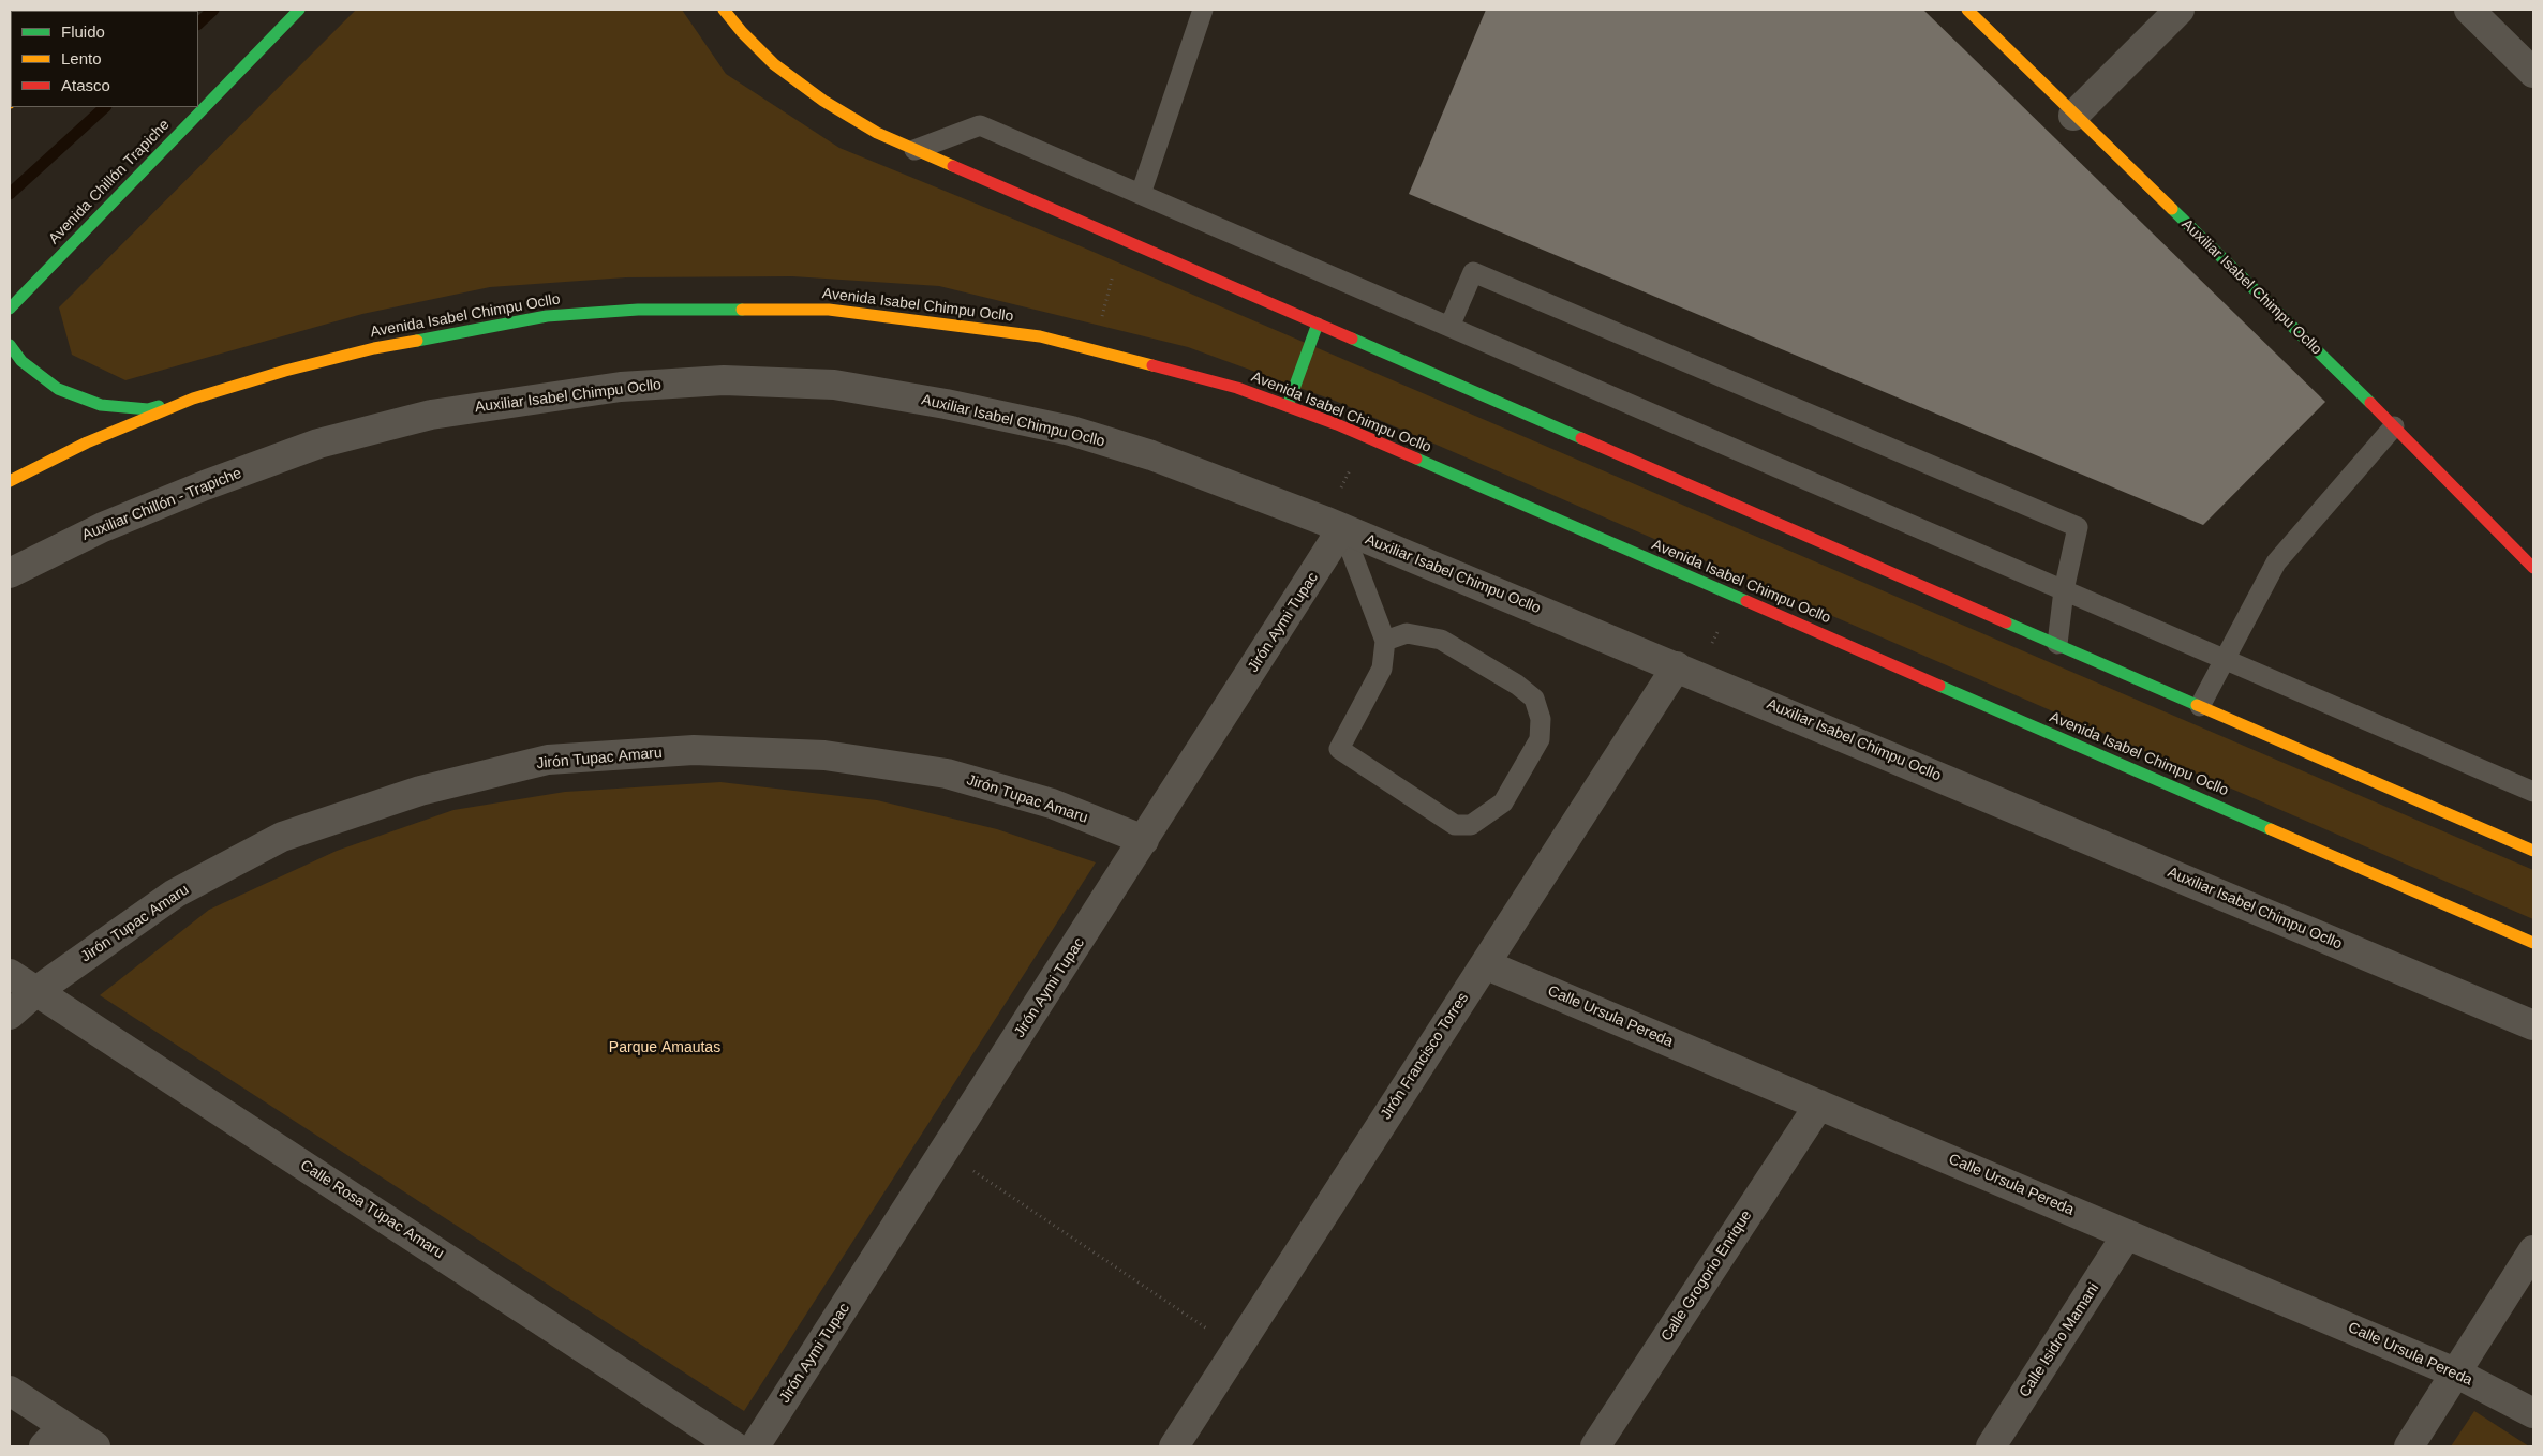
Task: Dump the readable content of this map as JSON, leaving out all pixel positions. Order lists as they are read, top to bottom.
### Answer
{
  "streets": {
    "main road": ["Avenida Chillón Trapiche", "Auxiliar Isabel Chimpu Ocllo", "Avenida Isabel Chimpu Ocllo"],
    "street": [
      "Auxiliar Chillón - Trapiche",
      "Jirón Aymi Tupac",
      "Jirón Tupac Amaru",
      "Calle Ursula Pereda",
      "Jirón Francisco Torres",
      "Calle Rosa Túpac Amaru",
      "Calle Grogorio Enrique",
      "Calle Isidro Mamani"
    ]
  },
  "crossings": [
    ["Auxiliar Isabel Chimpu Ocllo", "Auxiliar Chillón - Trapiche"],
    ["Auxiliar Isabel Chimpu Ocllo", "Jirón Aymi Tupac"],
    ["Auxiliar Isabel Chimpu Ocllo", "Jirón Francisco Torres"],
    ["Jirón Aymi Tupac", "Jirón Tupac Amaru"],
    ["Jirón Tupac Amaru", "Calle Rosa Túpac Amaru"],
    ["Calle Ursula Pereda", "Jirón Francisco Torres"],
    ["Calle Ursula Pereda", "Calle Grogorio Enrique"],
    ["Calle Ursula Pereda", "Calle Isidro Mamani"]
  ],
  "parks": ["Parque Amautas"],
  "legend": ["Fluido", "Lento", "Atasco"]
}
